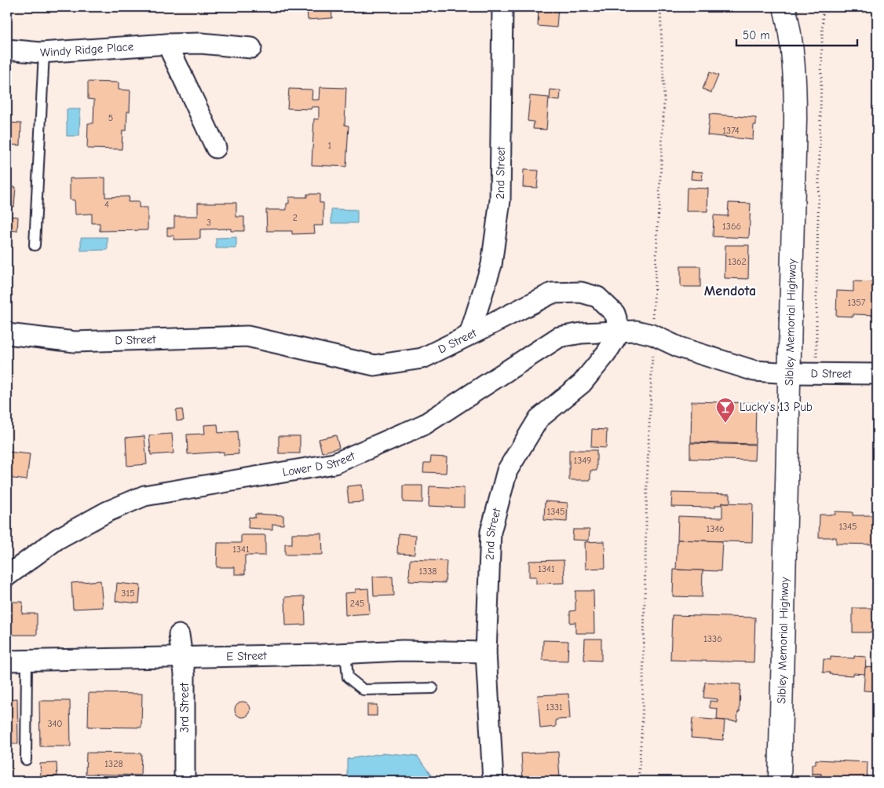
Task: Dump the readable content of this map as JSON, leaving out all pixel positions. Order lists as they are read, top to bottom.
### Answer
{
  "streets": {
    "main road": ["Sibley Memorial Highway"],
    "street": [
      "Windy Ridge Place",
      "2nd Street",
      "D Street",
      "Lower D Street",
      "E Street",
      "3rd Street"
    ]
  },
  "crossings": [
    ["2nd Street", "D Street"],
    ["2nd Street", "Lower D Street"],
    ["2nd Street", "E Street"],
    ["Sibley Memorial Highway", "D Street"],
    ["D Street", "Lower D Street"],
    ["E Street", "3rd Street"]
  ],
  "districts": ["Mendota"],
  "places": {
    "bar": ["Lucky‘s 13 Pub"]
  },
  "house_numbers": [
    "5",
    "1374",
    "1",
    "4",
    "2",
    "3",
    "1366",
    "1362",
    "1357",
    "1349",
    "1345",
    "1345",
    "1346",
    "1341",
    "1341",
    "1338",
    "315",
    "245",
    "1336",
    "1331",
    "340",
    "1328"
  ],
  "scale_bar": "50 m"
}
